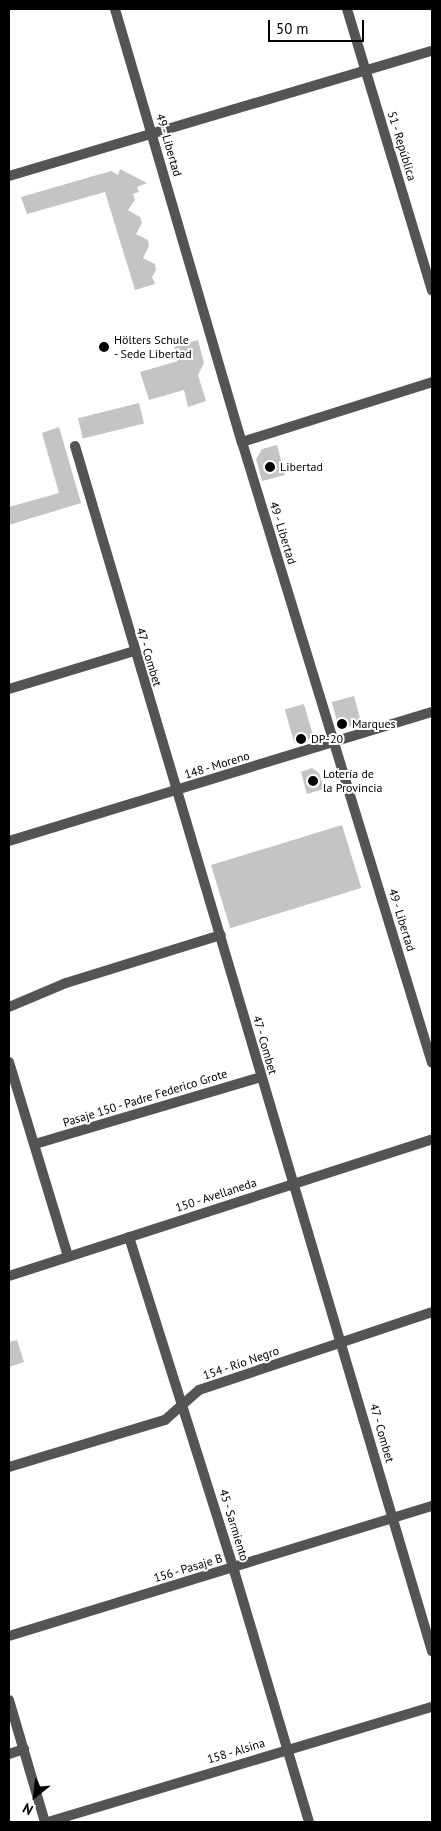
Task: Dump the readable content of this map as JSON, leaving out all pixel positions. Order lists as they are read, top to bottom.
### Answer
{
  "streets": {
    "street": [
      "49 - Libertad",
      "51 - República",
      "47 - Combet",
      "148 - Moreno",
      "Pasaje 150 - Padre Federico Grote",
      "150 - Avellaneda",
      "154 - Río Negro",
      "45 - Sarmiento",
      "156 - Pasaje B",
      "158 - Alsina"
    ]
  },
  "crossings": [
    ["49 - Libertad", "148 - Moreno"],
    ["47 - Combet", "148 - Moreno"],
    ["47 - Combet", "Pasaje 150 - Padre Federico Grote"],
    ["47 - Combet", "150 - Avellaneda"],
    ["47 - Combet", "154 - Río Negro"],
    ["47 - Combet", "156 - Pasaje B"],
    ["150 - Avellaneda", "45 - Sarmiento"],
    ["154 - Río Negro", "45 - Sarmiento"],
    ["45 - Sarmiento", "156 - Pasaje B"],
    ["45 - Sarmiento", "158 - Alsina"]
  ],
  "places": [
    "Hölters Schule - Sede Libertad",
    "Libertad",
    "Marques",
    "DP-20",
    "Lotería de la Provincia"
  ],
  "scale_bar": "50 m",
  "north": "bottom left"
}
